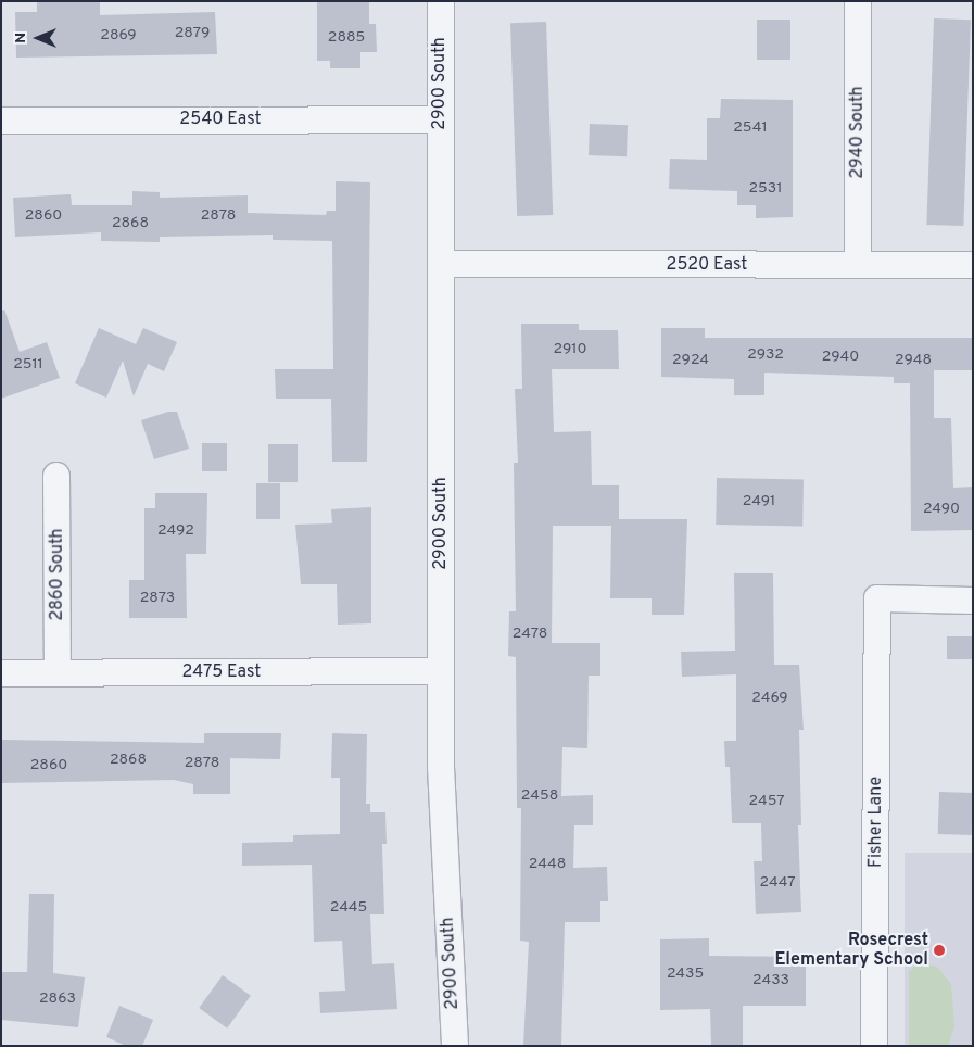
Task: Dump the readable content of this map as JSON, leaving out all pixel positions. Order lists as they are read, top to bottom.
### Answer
{
  "streets": {
    "street": [
      "2900 South",
      "2540 East",
      "2940 South",
      "2520 East",
      "2860 South",
      "2475 East",
      "Fisher Lane"
    ]
  },
  "crossings": [
    ["2900 South", "2540 East"],
    ["2900 South", "2520 East"],
    ["2900 South", "2475 East"],
    ["2940 South", "2520 East"],
    ["2860 South", "2475 East"]
  ],
  "places": ["Rosecrest Elementary School"],
  "house_numbers": [
    "2879",
    "2869",
    "2885",
    "2541",
    "2531",
    "2860",
    "2878",
    "2868",
    "2910",
    "2932",
    "2940",
    "2924",
    "2948",
    "2511",
    "2491",
    "2490",
    "2492",
    "2873",
    "2478",
    "2469",
    "2868",
    "2878",
    "2860",
    "2458",
    "2457",
    "2448",
    "2447",
    "2445",
    "2435",
    "2433",
    "2863"
  ],
  "north": "left"
}
